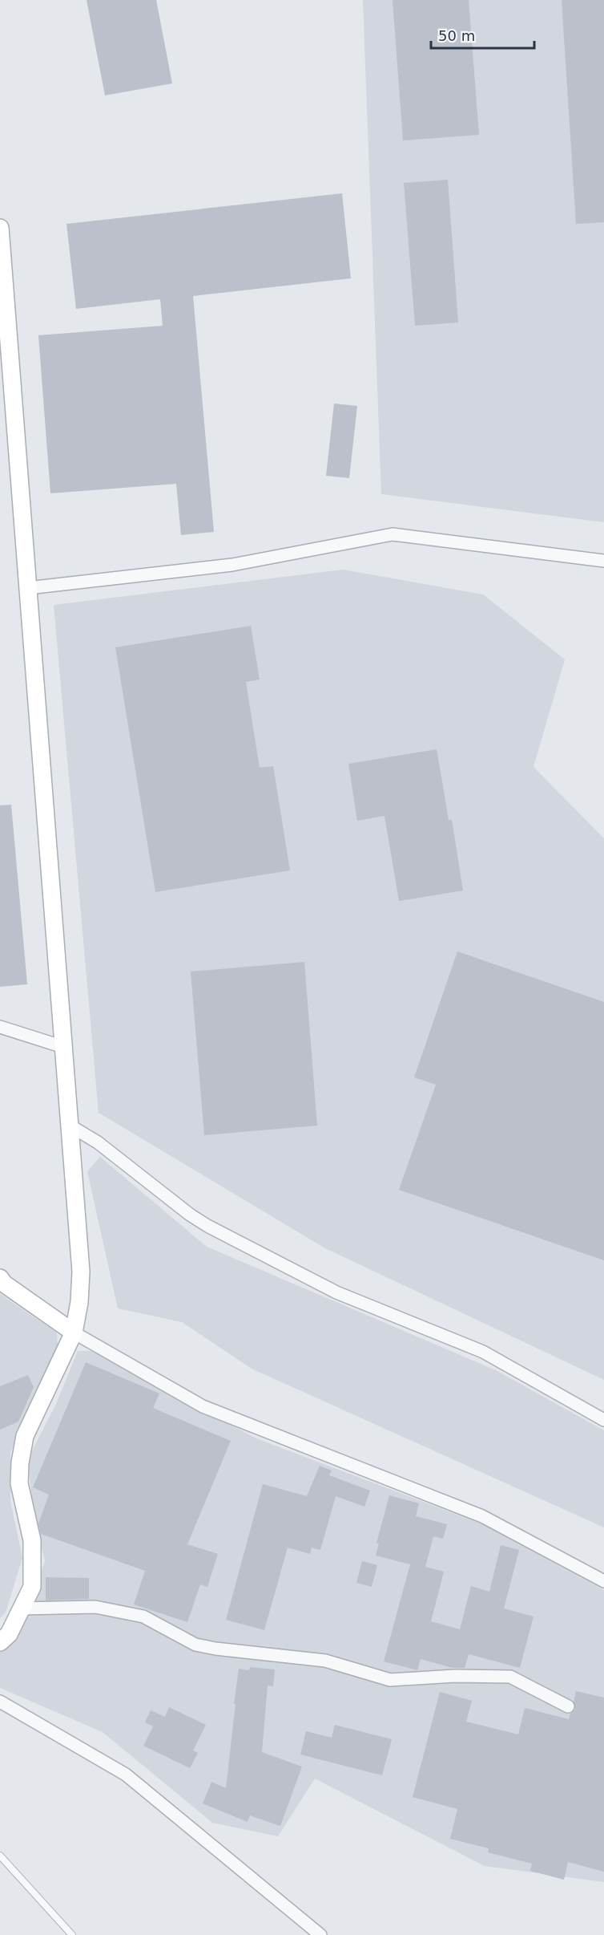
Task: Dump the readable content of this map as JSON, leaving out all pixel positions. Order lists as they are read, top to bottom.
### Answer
{
  "scale_bar": "50 m"
}
